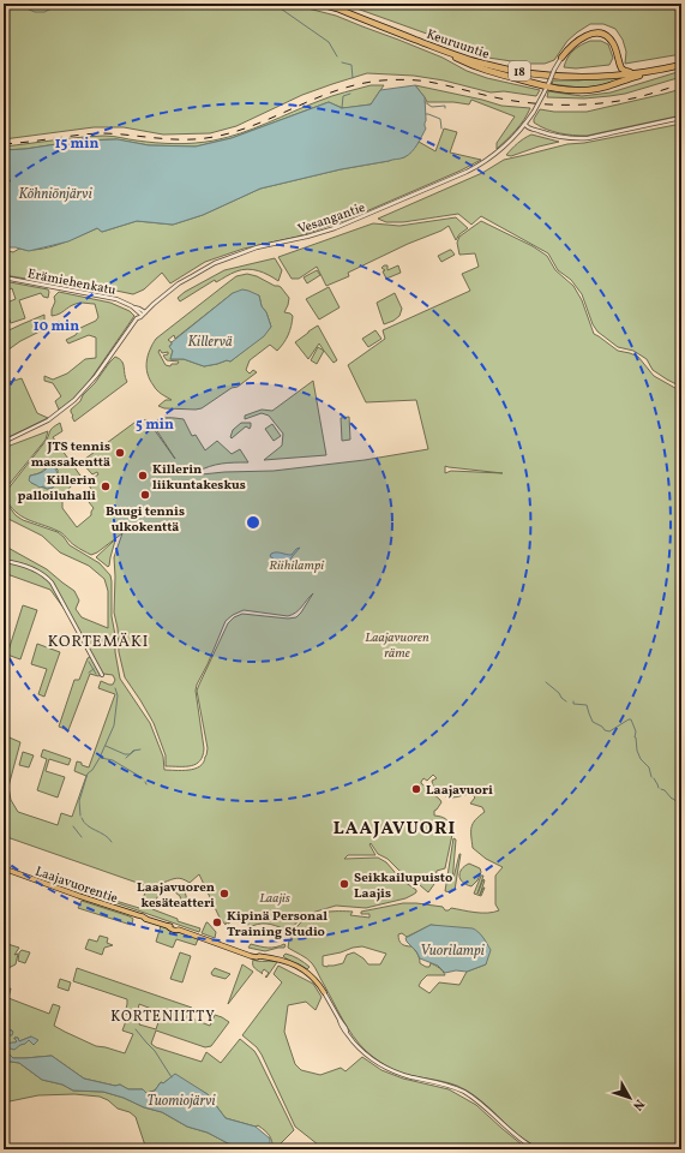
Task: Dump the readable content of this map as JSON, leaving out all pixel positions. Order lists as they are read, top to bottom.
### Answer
{
  "streets": {
    "highway": ["Keuruuntie", "18"],
    "main road": ["Laajavuorentie"],
    "street": ["Vesangantie", "Erämiehenkatu"]
  },
  "crossings": [
    ["Vesangantie", "Erämiehenkatu"]
  ],
  "districts": ["KORTEMÄKI", "LAAJAVUORI", "KORTENIITTY"],
  "water": [
    "Köhniönjärvi",
    "Killervä",
    "Vuorilampi",
    "Tuomiojärvi"
  ],
  "parks": ["Riihilampi", "Laajavuoren räme", "Laajis"],
  "places": [
    "JTS tennis massakenttä",
    "Killerin liikuntakeskus",
    "Killerin palloiluhalli",
    "Buugi tennis ulkokenttä",
    "Laajavuori",
    "Seikkailupuisto Laajis",
    "Laajavuoren kesäteatteri",
    "Kipinä Personal Training Studio"
  ],
  "north": "bottom right",
  "rings": ["15 min", "10 min", "5 min"]
}
